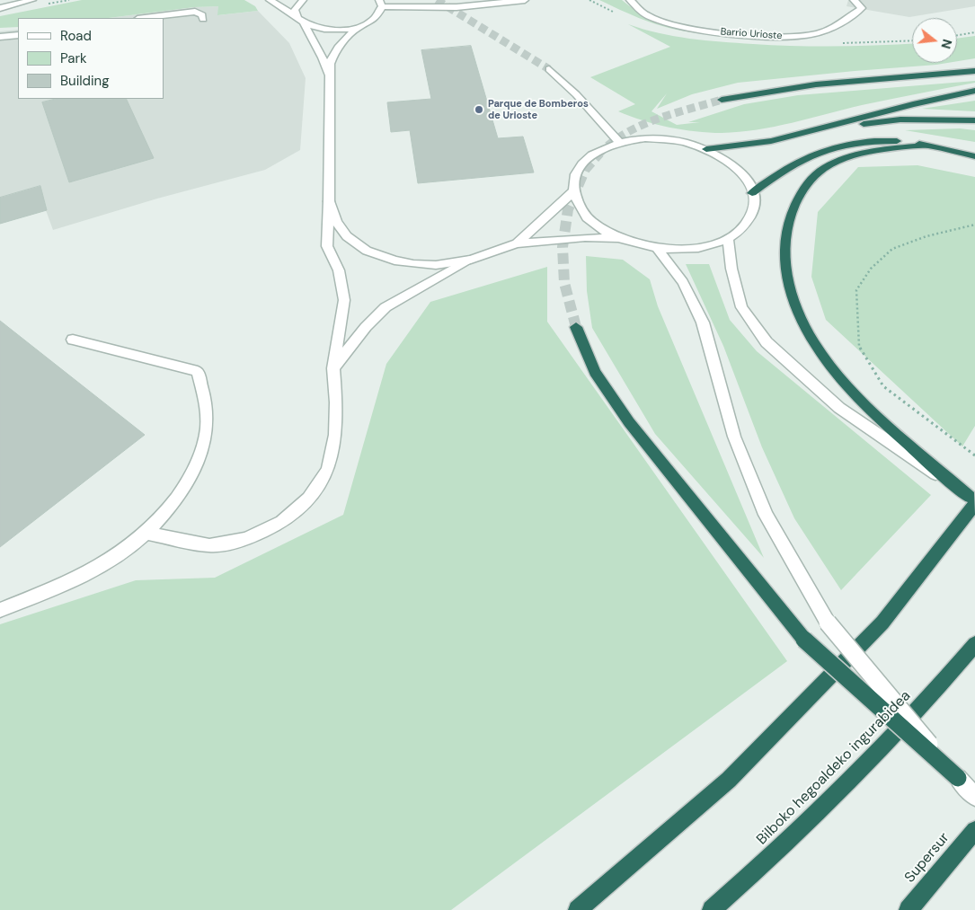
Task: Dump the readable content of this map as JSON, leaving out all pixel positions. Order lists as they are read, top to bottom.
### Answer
{
  "streets": {
    "highway": ["Bilboko hegoaldeko ingurabidea", "Supersur"],
    "street": ["Barrio Urioste"]
  },
  "places": ["Parque de Bomberos de Urioste"],
  "legend": ["Road", "Park", "Building"],
  "north": "right"
}
